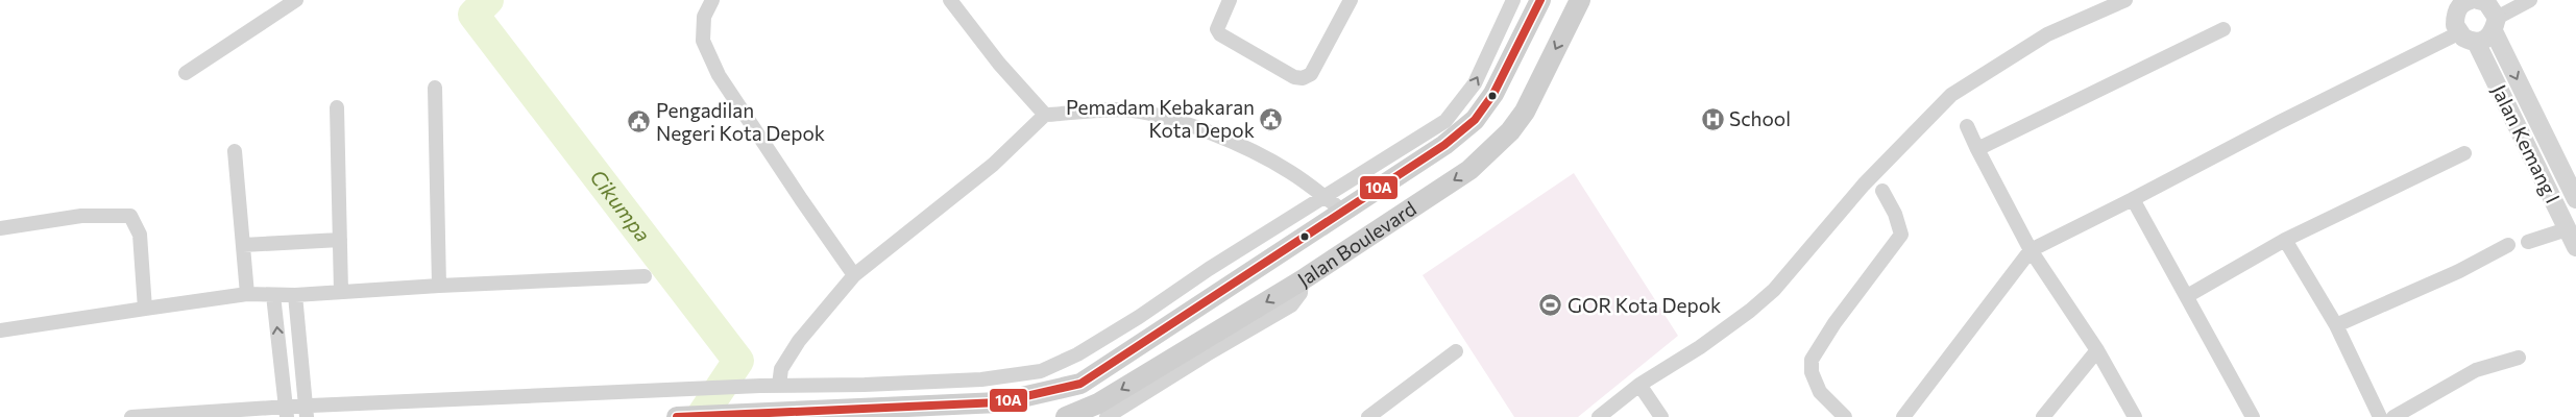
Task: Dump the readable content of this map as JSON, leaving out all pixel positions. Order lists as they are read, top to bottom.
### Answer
{
  "streets": {
    "main road": ["Jalan Boulevard"],
    "street": ["Jalan Kemang I"]
  },
  "water": ["Cikumpa"],
  "places": {
    "public building": ["Pemadam Kebakaran Kota Depok", "Pengadilan Negeri Kota Depok"],
    "hospital": ["School"],
    "sports": ["GOR Kota Depok"]
  },
  "lines": ["transit line 10A"]
}
